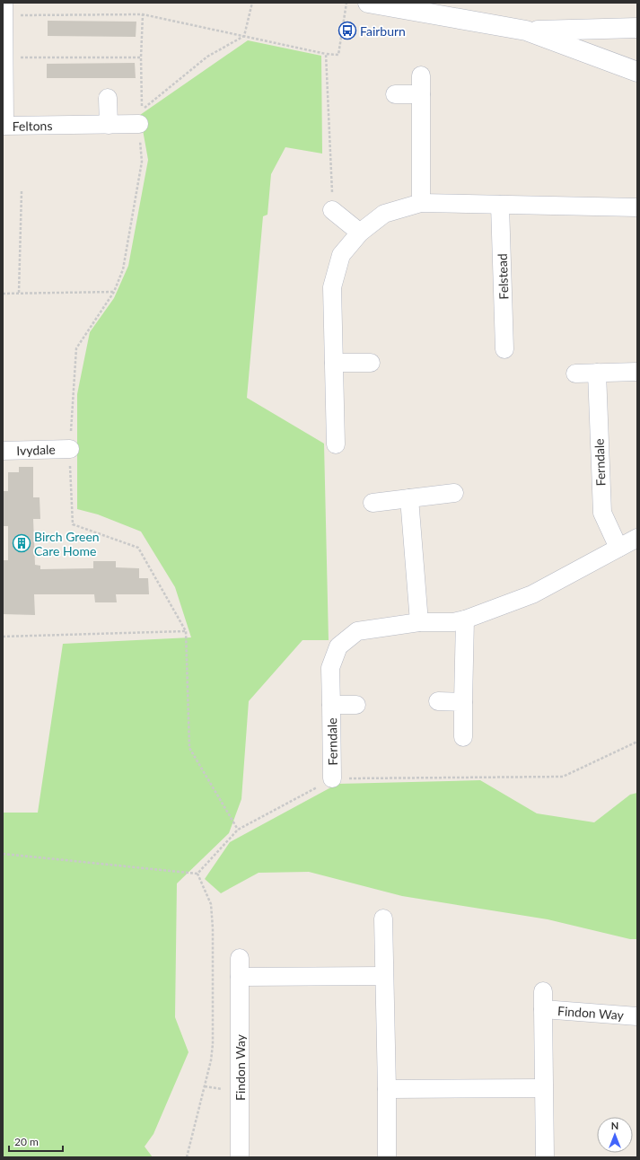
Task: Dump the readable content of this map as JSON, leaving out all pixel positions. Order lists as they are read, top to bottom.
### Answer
{
  "streets": {
    "street": [
      "Feltons",
      "Felstead",
      "Ivydale",
      "Ferndale",
      "Findon Way"
    ]
  },
  "places": {
    "bus stop": ["Fairburn"],
    "building": ["Birch Green Care Home"]
  },
  "scale_bar": "20 m",
  "north": "top"
}
